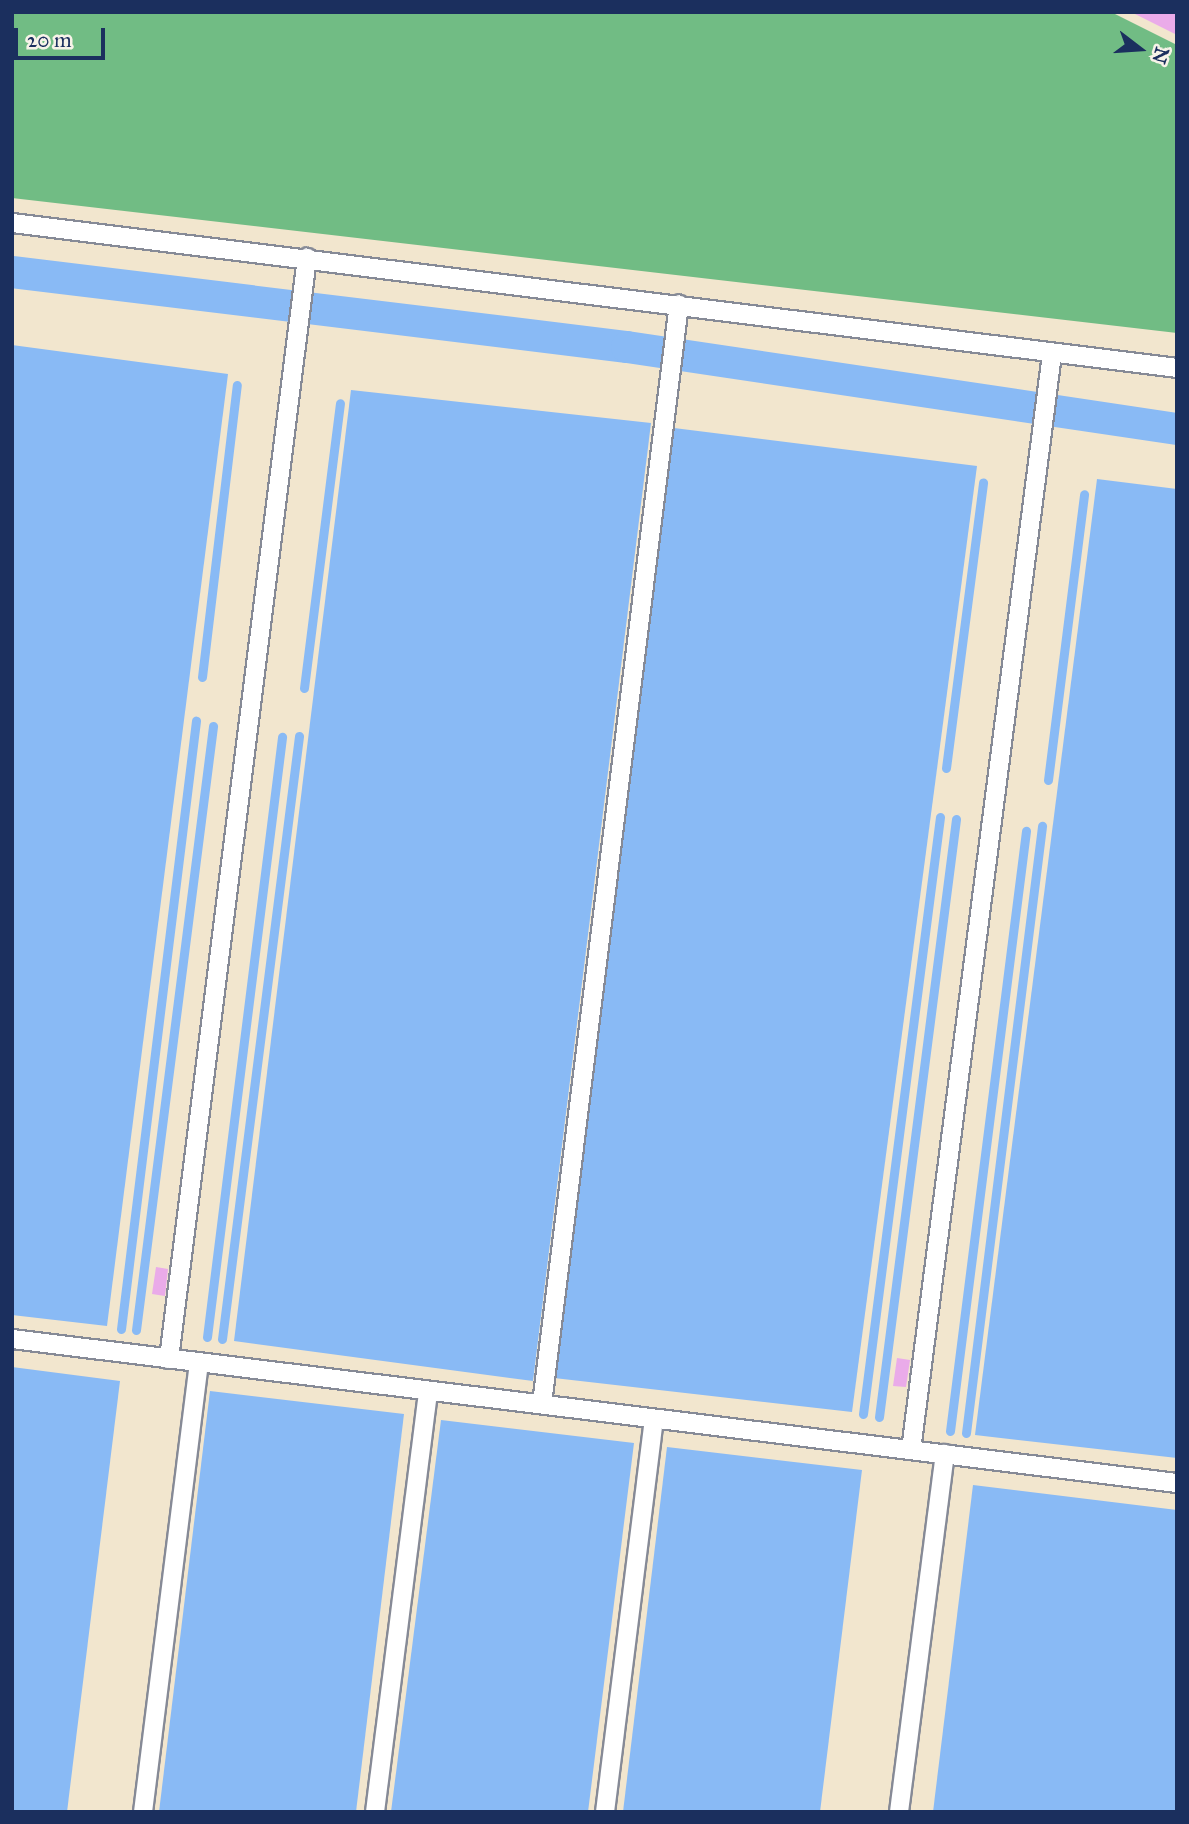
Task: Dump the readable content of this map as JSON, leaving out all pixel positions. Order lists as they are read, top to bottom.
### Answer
{
  "scale_bar": "20 m",
  "north": "right"
}
